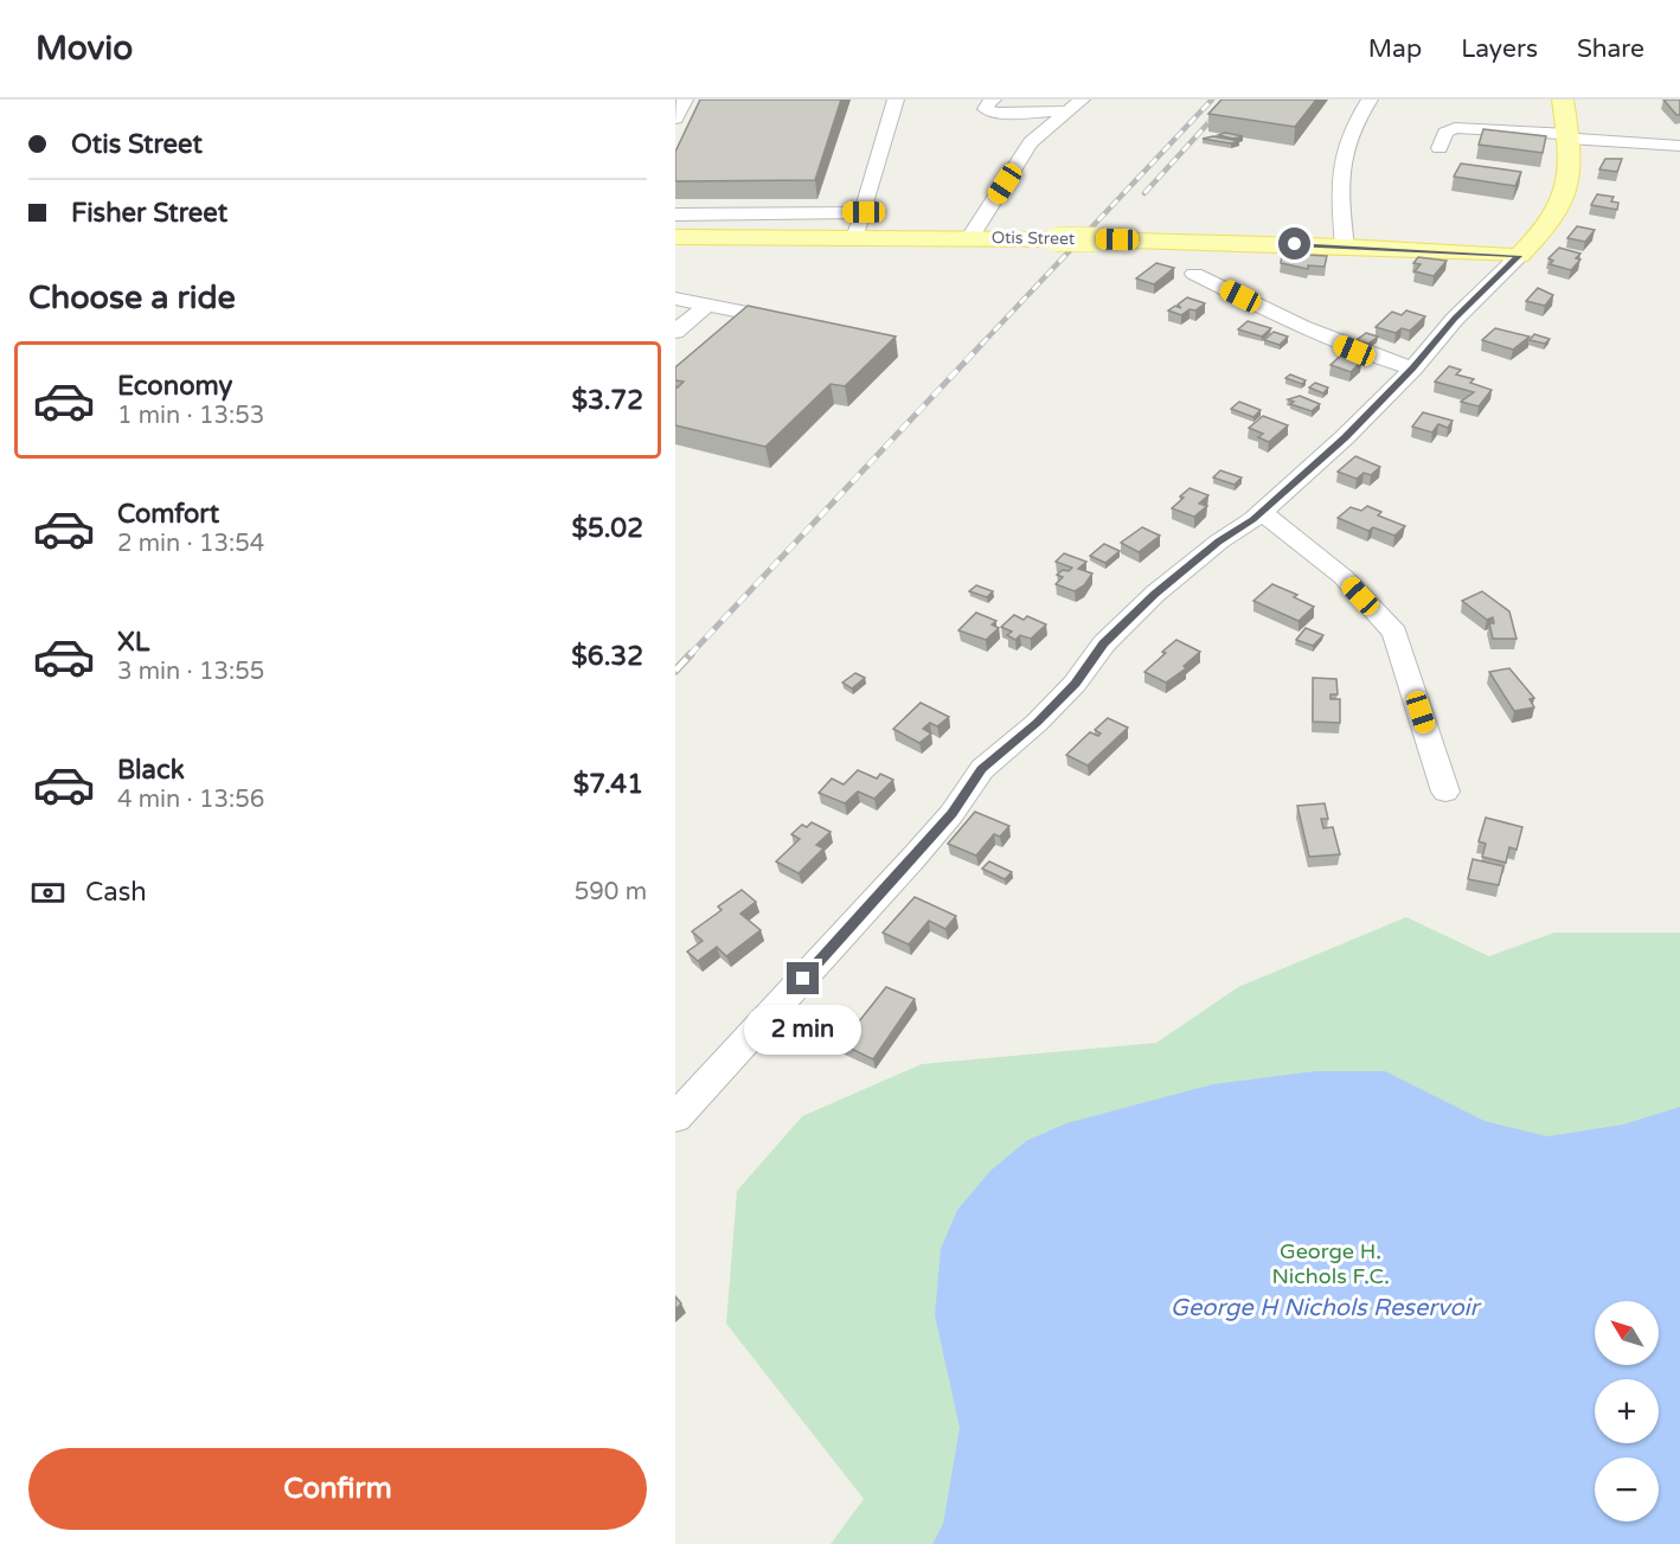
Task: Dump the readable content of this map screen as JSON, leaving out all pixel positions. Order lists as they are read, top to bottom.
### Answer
{
  "streets": {
    "main road": ["Otis Street"]
  },
  "water": ["George H Nichols Reservoir"],
  "parks": ["George H. Nichols F.C."],
  "north": "top left",
  "page": {
    "header": "Movio",
    "nav": ["Map", "Layers", "Share"],
    "banner": ["Otis Street", "Fisher Street"],
    "heading": "Choose a ride",
    "list": [
      {
        "name": "Economy",
        "note": "1 min · 13:53",
        "value": "$3.72"
      },
      {
        "name": "Comfort",
        "note": "2 min · 13:54",
        "value": "$5.02"
      },
      {
        "name": "XL",
        "note": "3 min · 13:55",
        "value": "$6.32"
      },
      {
        "name": "Black",
        "note": "4 min · 13:56",
        "value": "$7.41"
      }
    ],
    "pay": ["Cash", "590 m"],
    "bubble": "2 min",
    "map_buttons": ["+", "−"],
    "buttons": "Confirm"
  }
}
